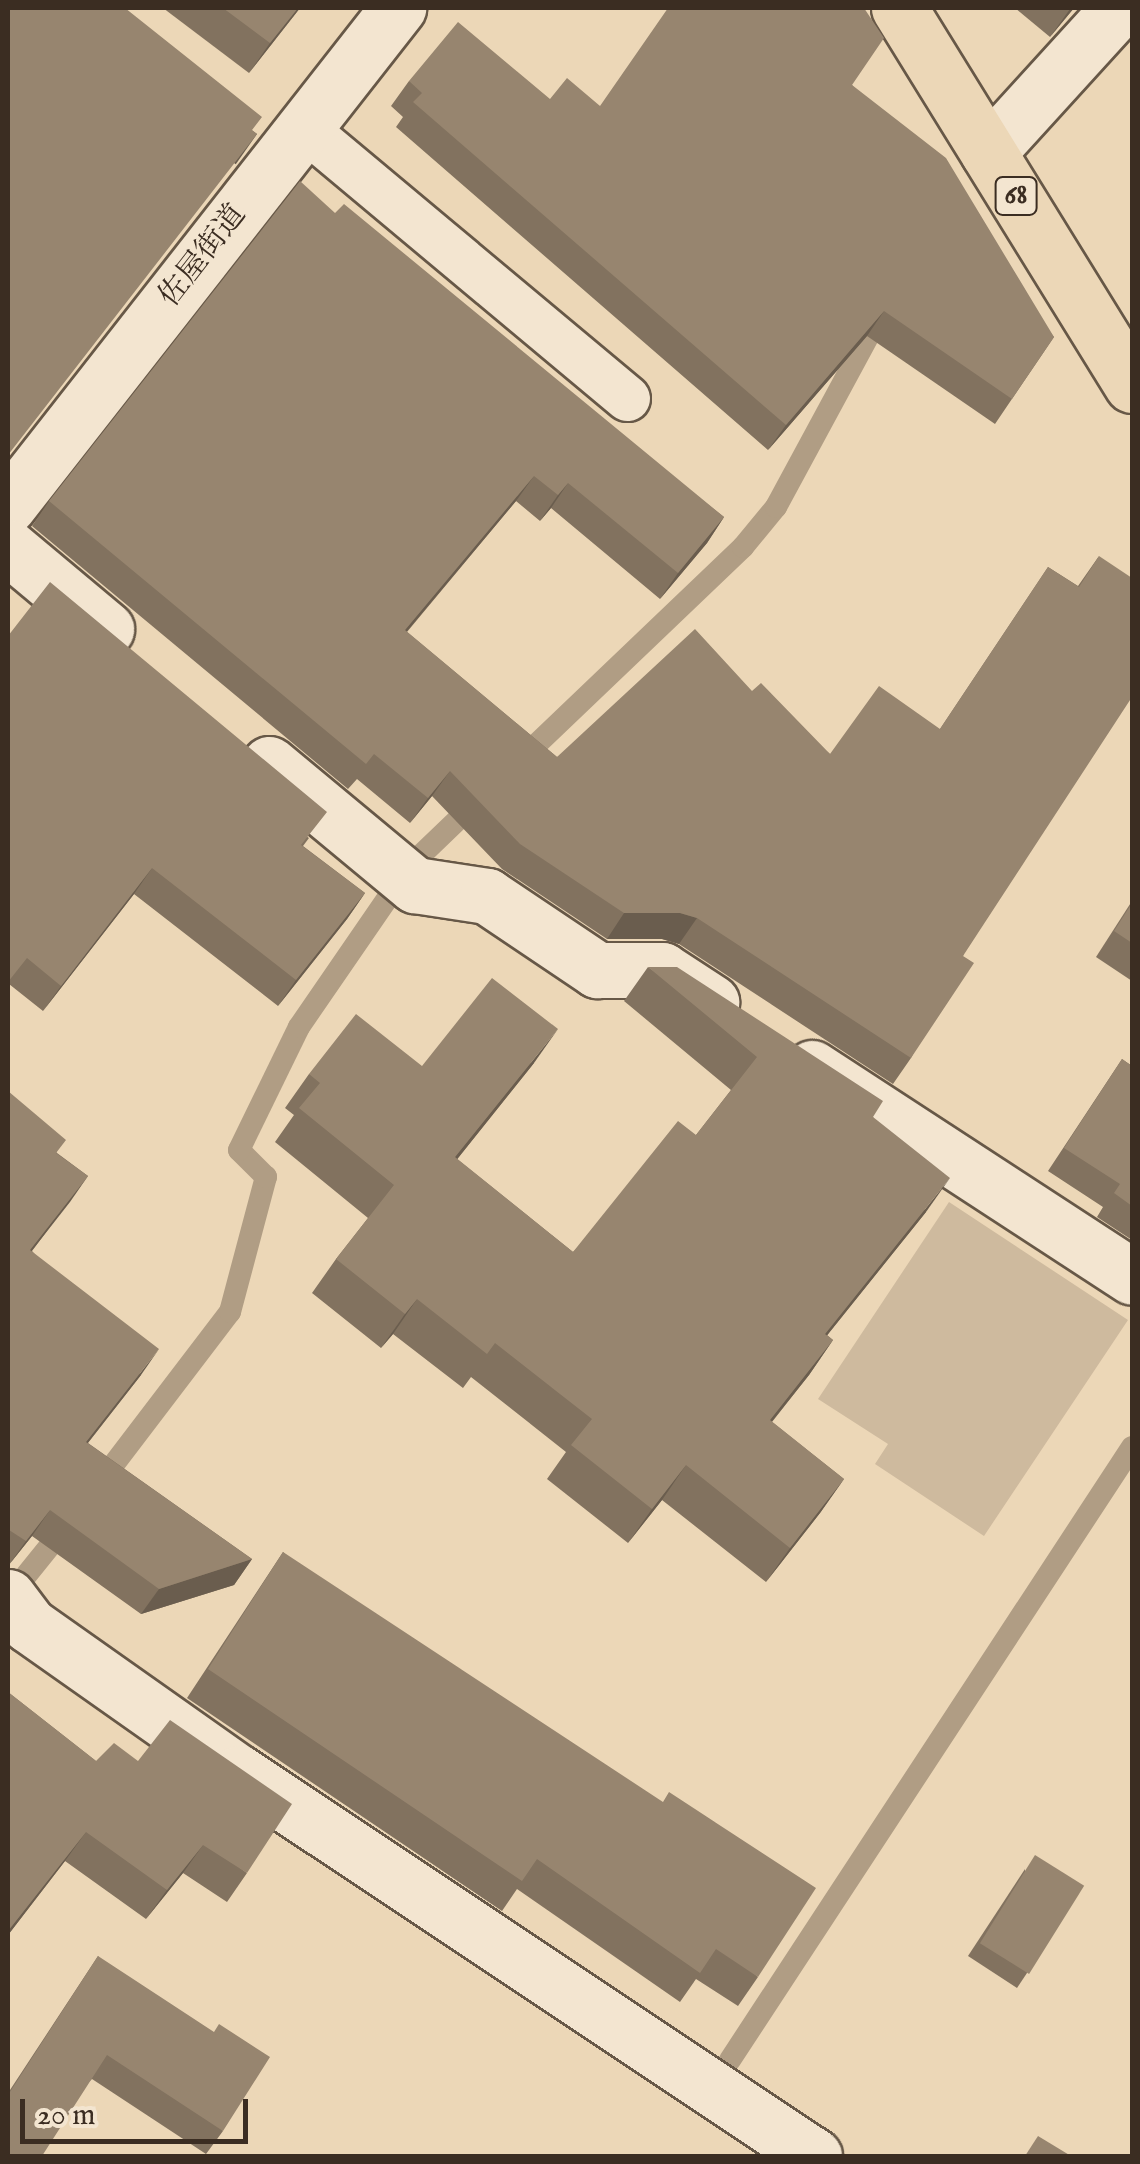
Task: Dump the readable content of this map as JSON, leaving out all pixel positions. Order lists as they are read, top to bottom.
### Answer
{
  "streets": {
    "main road": ["68"],
    "street": ["佐屋街道"]
  },
  "scale_bar": "20 m"
}
